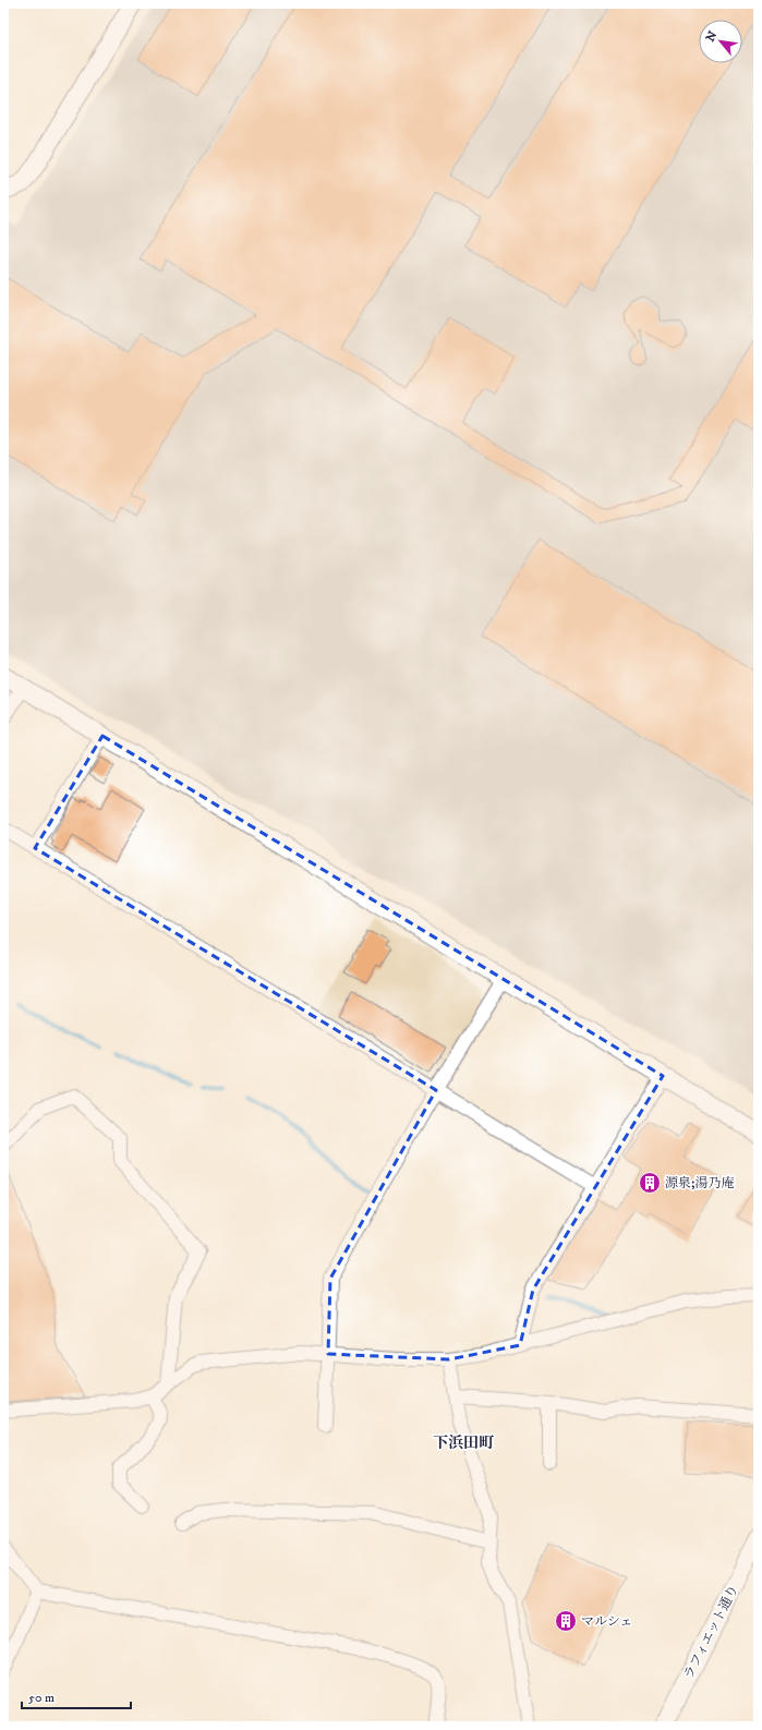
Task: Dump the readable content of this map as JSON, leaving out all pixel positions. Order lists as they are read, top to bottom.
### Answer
{
  "streets": {
    "street": ["ラフィエット通り"]
  },
  "districts": ["下浜田町"],
  "places": {
    "building": ["源泉;湯乃庵", "マルシェ"]
  },
  "scale_bar": "50 m",
  "north": "top left"
}
